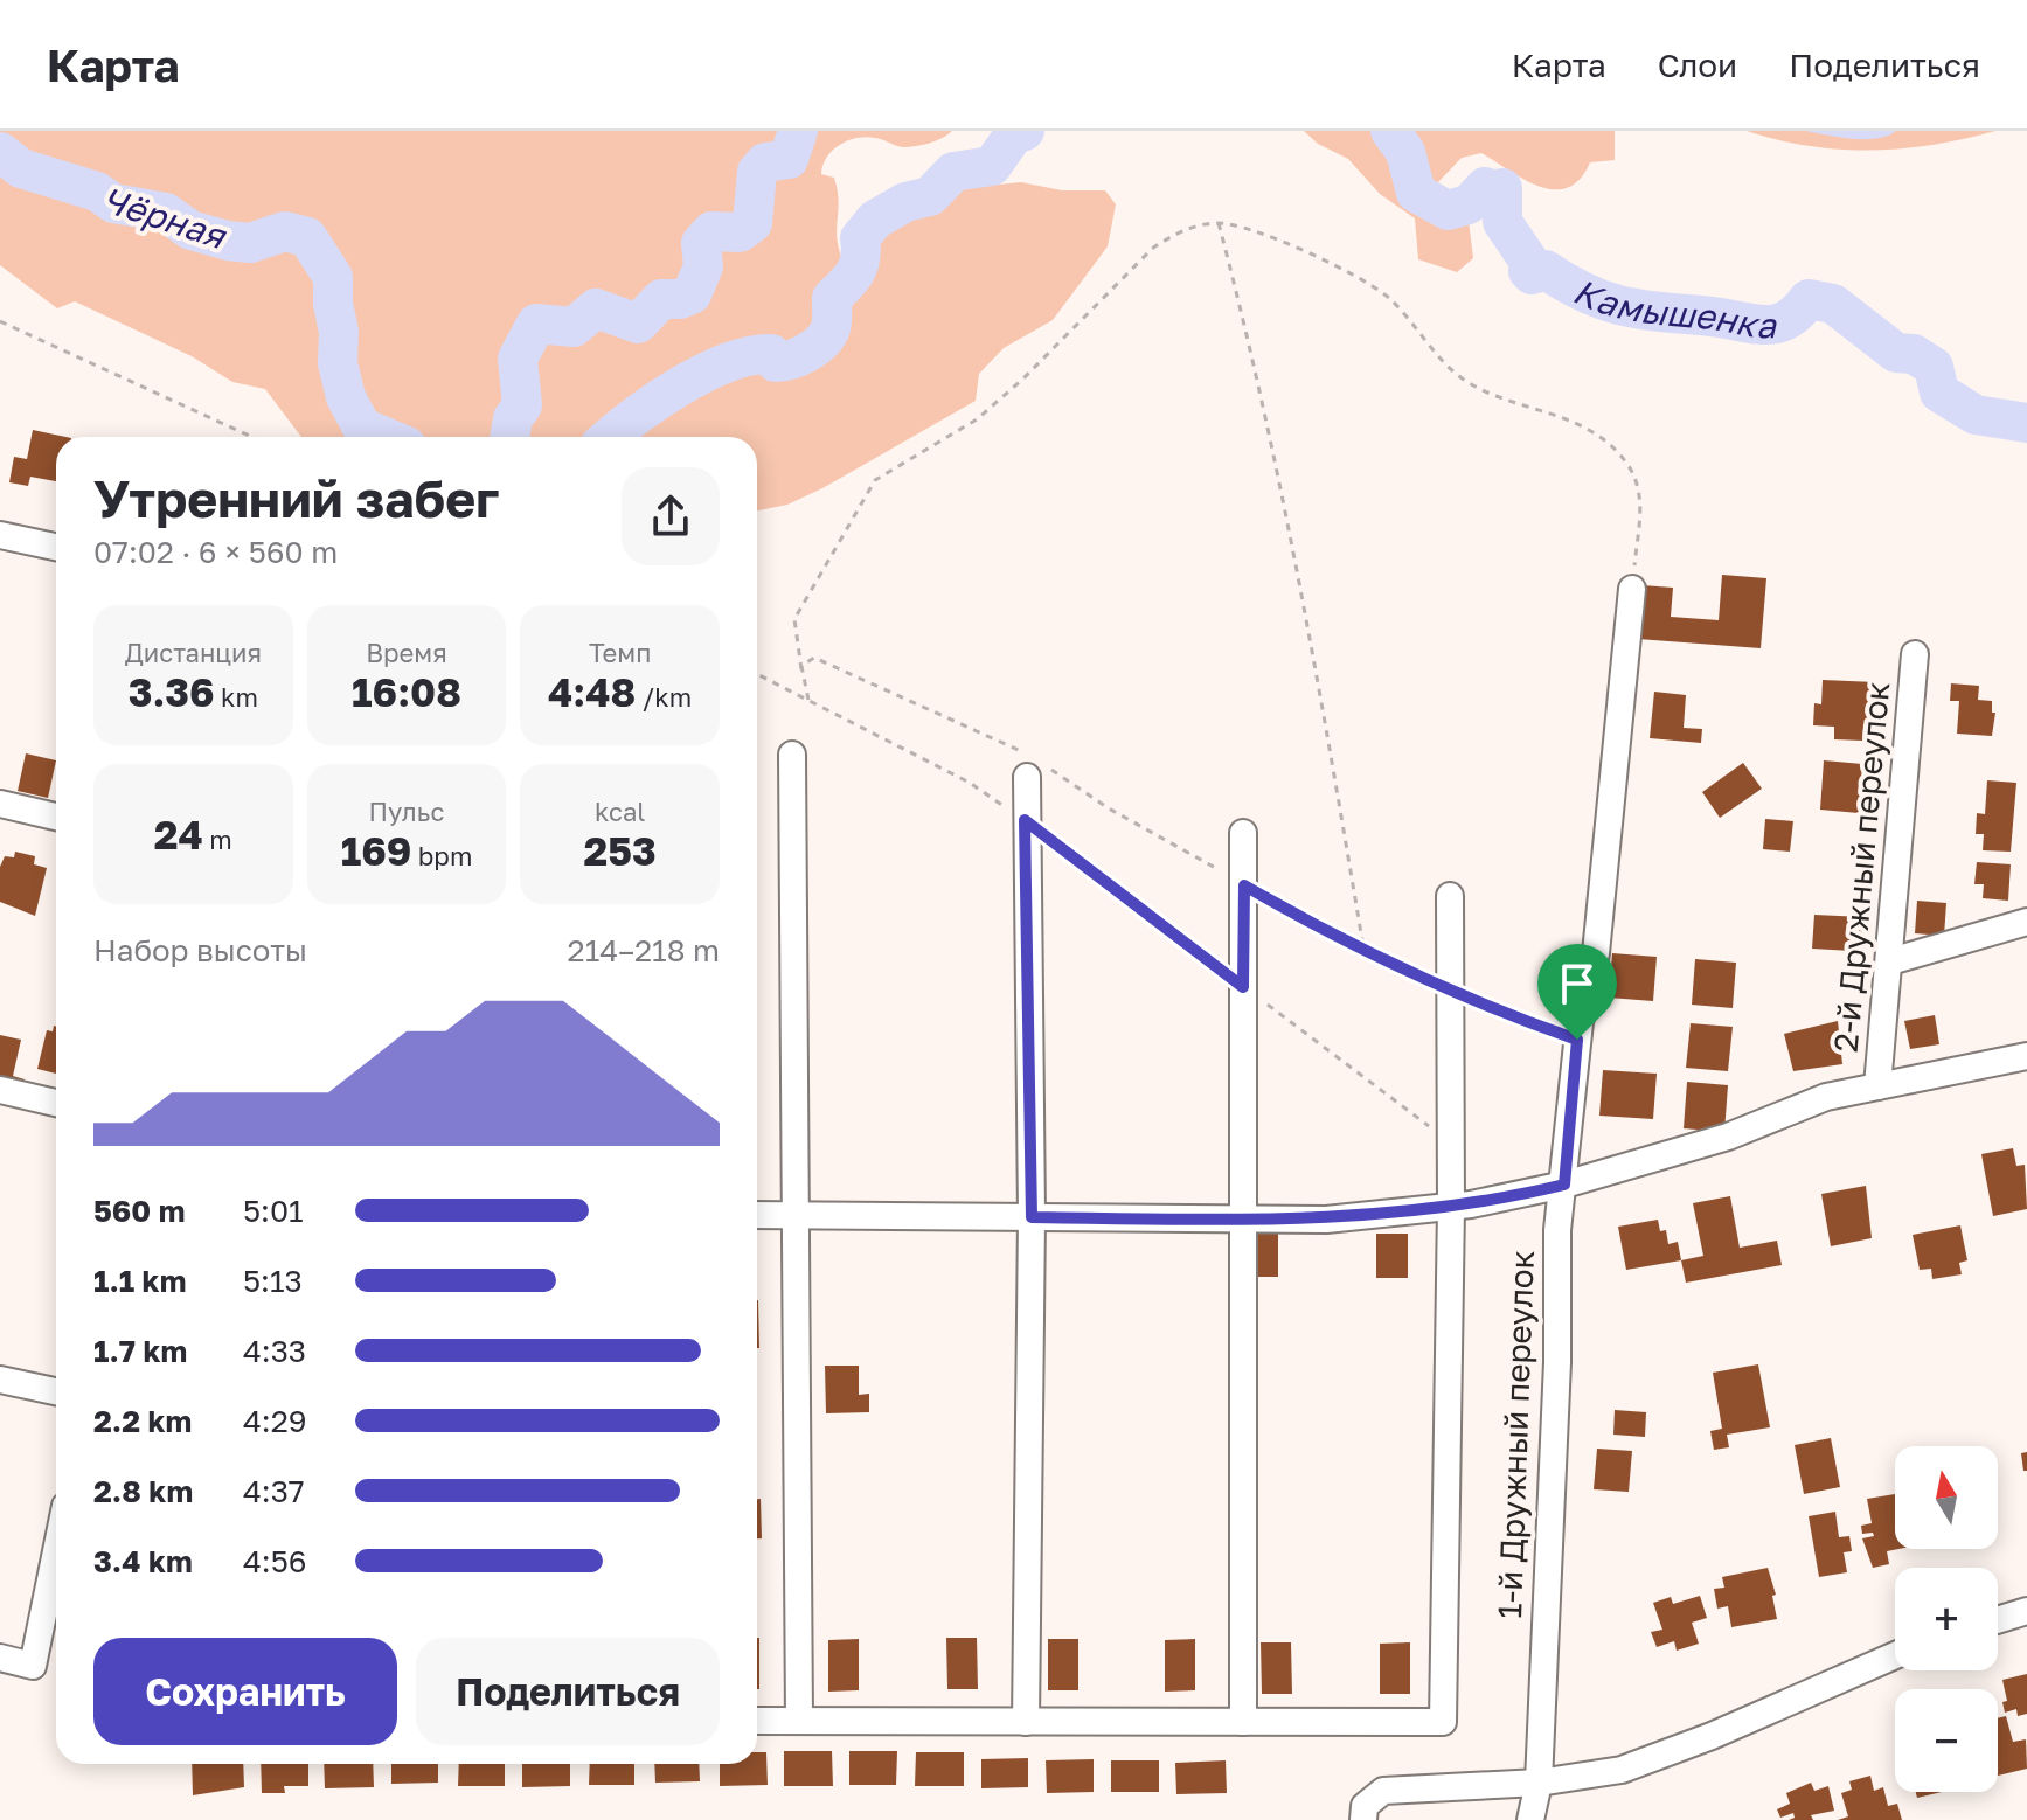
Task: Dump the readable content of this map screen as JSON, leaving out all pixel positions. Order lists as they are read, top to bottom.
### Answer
{
  "streets": {
    "street": ["2-й Дружный переулок", "1-й Дружный переулок"]
  },
  "water": ["Чёрная", "Камышенка"],
  "north": "top",
  "page": {
    "header": "Карта",
    "nav": ["Карта", "Слои", "Поделиться"],
    "heading": ["Утренний забег", "07:02 · 6 × 560 m"],
    "stats": [
      ["Дистанция", "3.36 km"],
      ["Время", "16:08"],
      ["Темп", "4:48 /km"],
      ["24 m"],
      ["Пульс", "169 bpm"],
      ["kcal", "253"]
    ],
    "chart": ["Набор высоты", "214–218 m"],
    "list": [
      {
        "name": "560 m",
        "note": "5:01"
      },
      {
        "name": "1.1 km",
        "note": "5:13"
      },
      {
        "name": "1.7 km",
        "note": "4:33"
      },
      {
        "name": "2.2 km",
        "note": "4:29"
      },
      {
        "name": "2.8 km",
        "note": "4:37"
      },
      {
        "name": "3.4 km",
        "note": "4:56"
      }
    ],
    "map_buttons": ["+", "−"],
    "buttons": ["Сохранить", "Поделиться"]
  }
}
